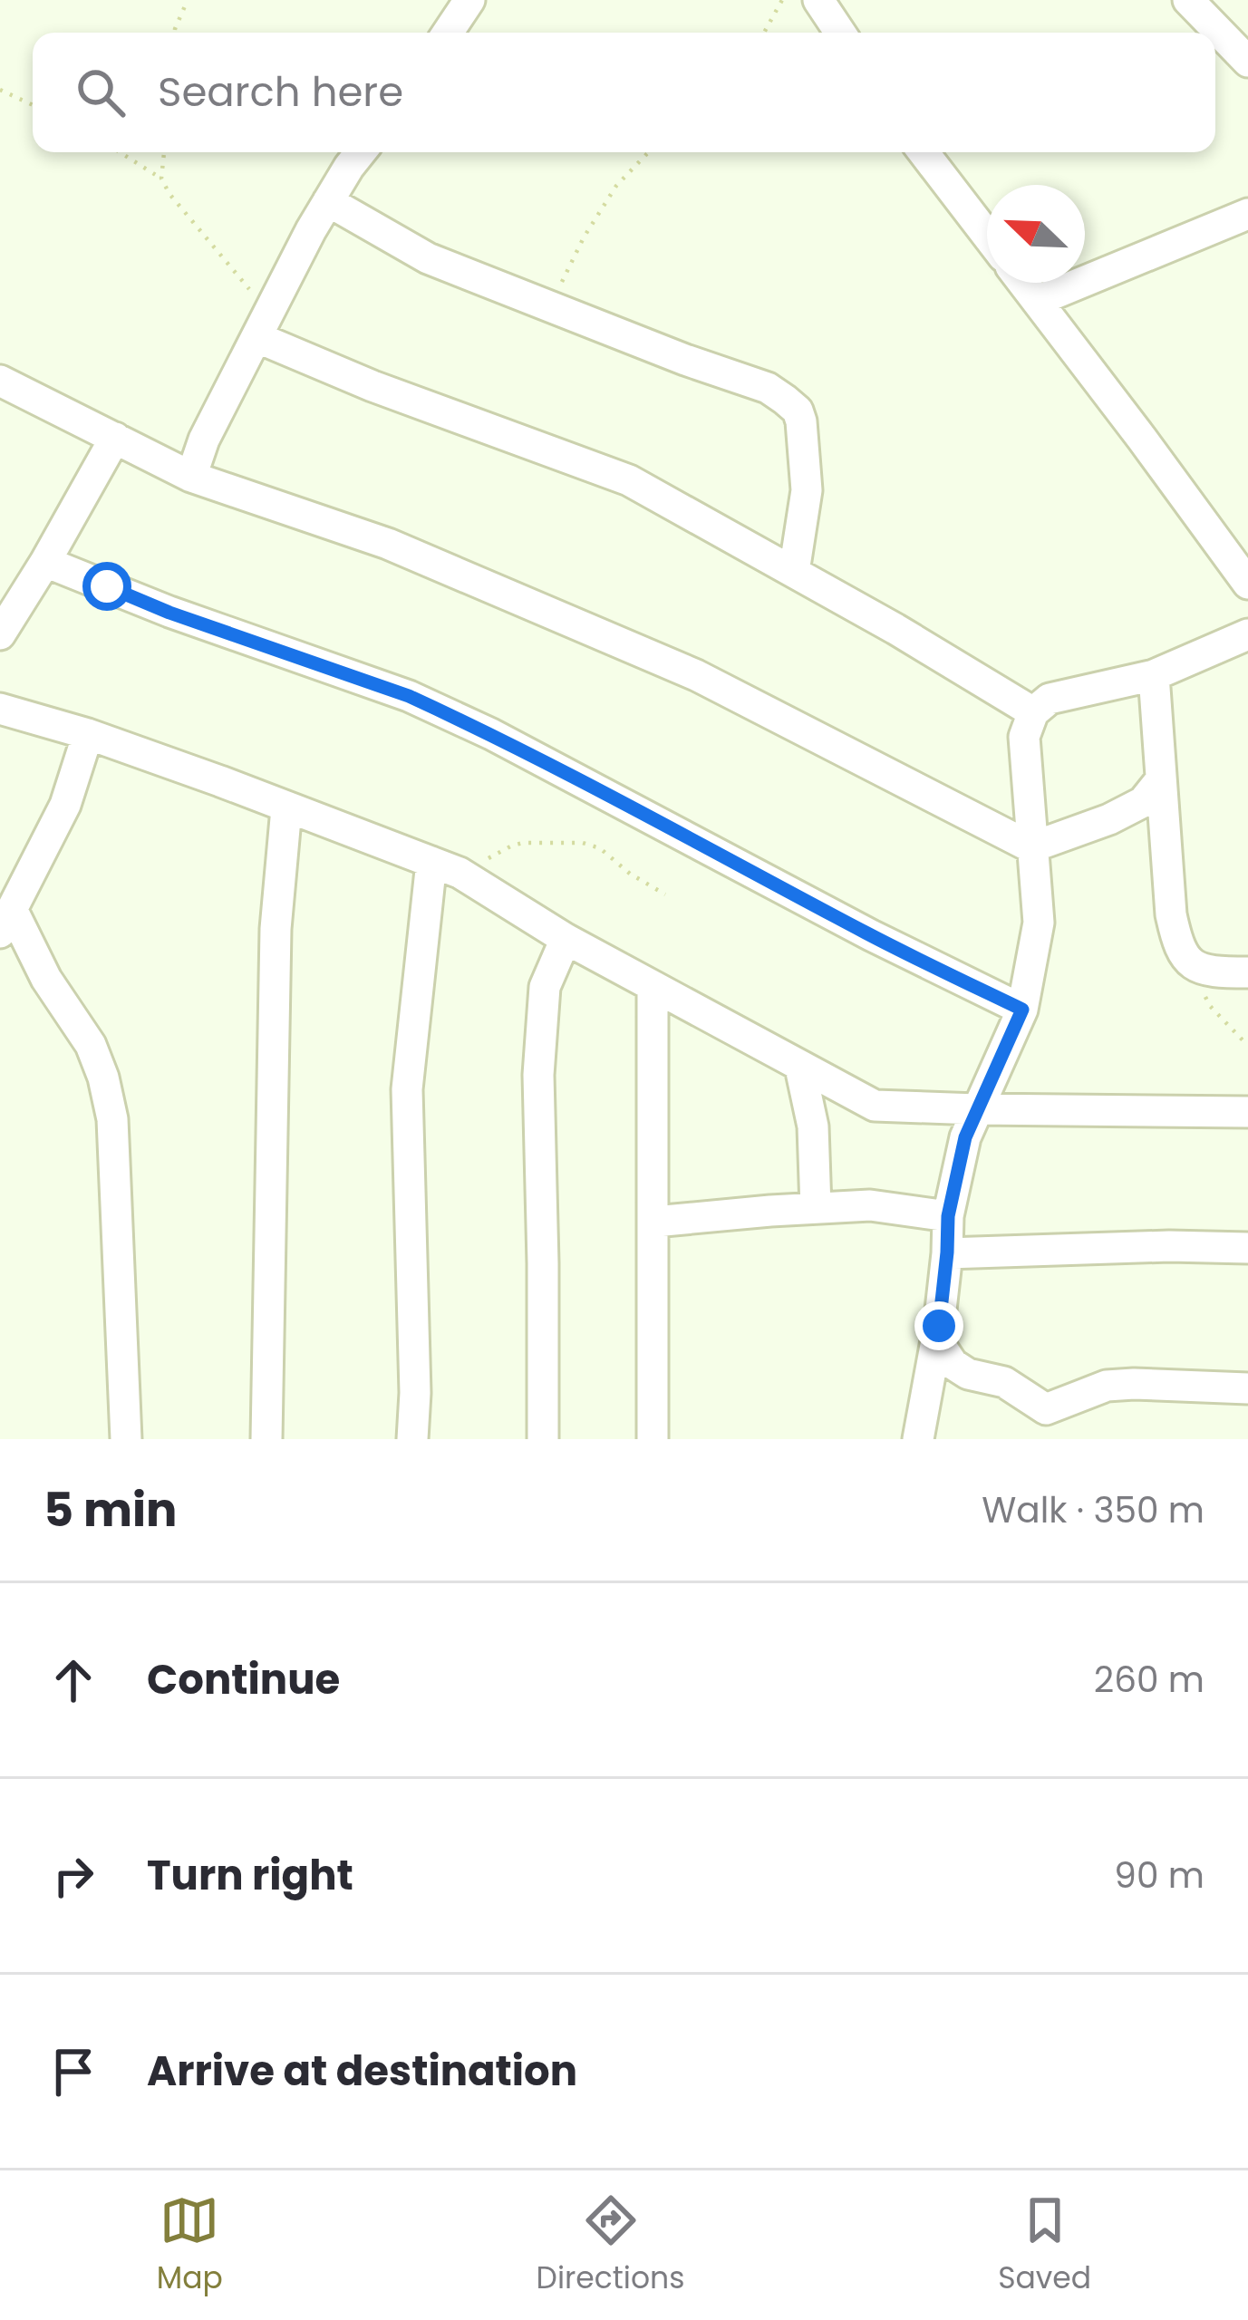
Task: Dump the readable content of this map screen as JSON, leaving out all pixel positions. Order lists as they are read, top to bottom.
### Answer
{
  "north": "top left",
  "page": {
    "search": "Search here",
    "heading": ["5 min", "Walk · 350 m"],
    "list": [
      ["Continue", "260 m"],
      ["Turn right", "90 m"],
      "Arrive at destination"
    ],
    "nav": ["Map", "Directions", "Saved"]
  }
}
